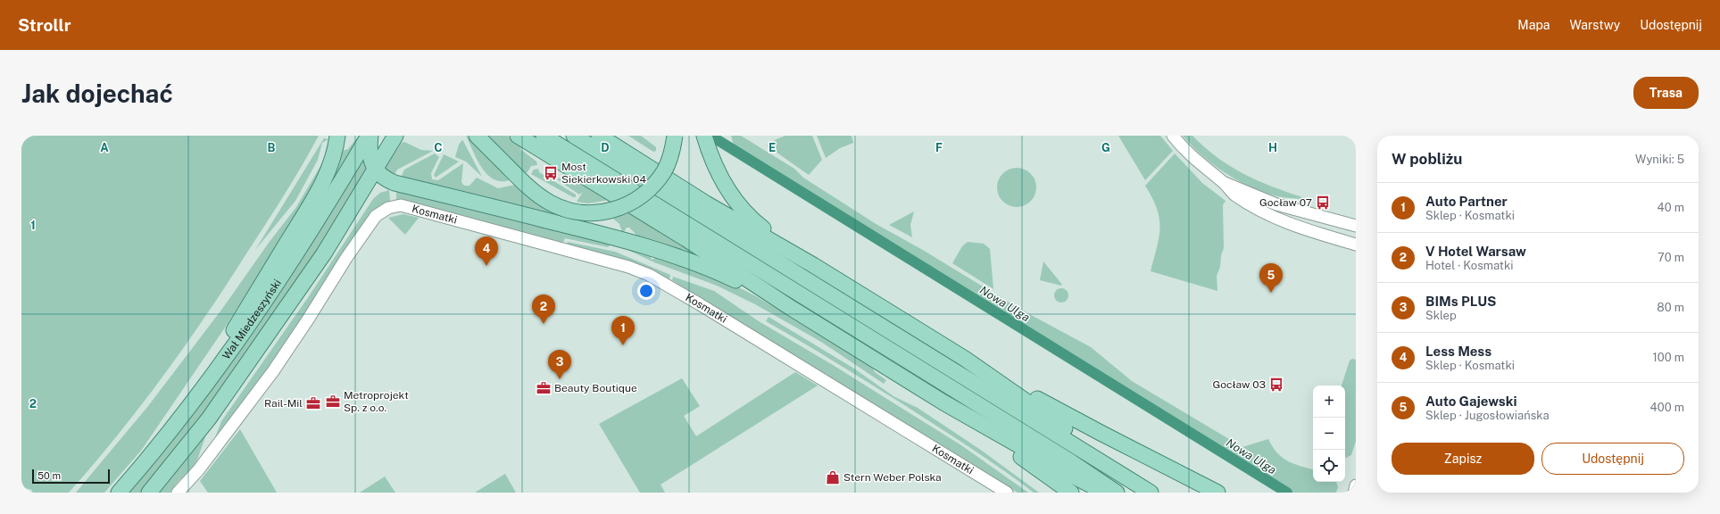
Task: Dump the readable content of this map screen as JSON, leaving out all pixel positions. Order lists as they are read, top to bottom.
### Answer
{
  "streets": {
    "main road": ["Wał Miedzeszyński"],
    "street": ["Kosmatki"]
  },
  "water": ["Nowa Ulga"],
  "places": {
    "bus stop": ["Most Siekierkowski 04", "Gocław 07", "Gocław 03"],
    "office": ["Beauty Boutique", "Metroprojekt Sp. z o.o.", "Rail-Mil"],
    "shop": ["Stern Weber Polska"]
  },
  "scale_bar": "50 m",
  "page": {
    "header": "Strollr",
    "nav": ["Mapa", "Warstwy", "Udostępnij"],
    "buttons": [
      "Trasa",
      ["Zapisz", "Udostępnij"]
    ],
    "title": "Jak dojechać",
    "heading": ["W pobliżu", "Wyniki: 5"],
    "list": [
      {
        "mark": "1",
        "name": "Auto Partner",
        "note": "Sklep · Kosmatki",
        "value": "40 m"
      },
      {
        "mark": "2",
        "name": "V Hotel Warsaw",
        "note": "Hotel · Kosmatki",
        "value": "70 m"
      },
      {
        "mark": "3",
        "name": "BIMs PLUS",
        "note": "Sklep",
        "value": "80 m"
      },
      {
        "mark": "4",
        "name": "Less Mess",
        "note": "Sklep · Kosmatki",
        "value": "100 m"
      },
      {
        "mark": "5",
        "name": "Auto Gajewski",
        "note": "Sklep · Jugosłowiańska",
        "value": "400 m"
      }
    ],
    "pins": [
      "4",
      "5",
      "2",
      "1",
      "3"
    ],
    "map_buttons": ["+", "−"],
    "scale": "50 m"
  },
  "grid": {
    "columns": [
      "A",
      "B",
      "C",
      "D",
      "E",
      "F",
      "G",
      "H"
    ],
    "rows": ["1", "2"]
  }
}
